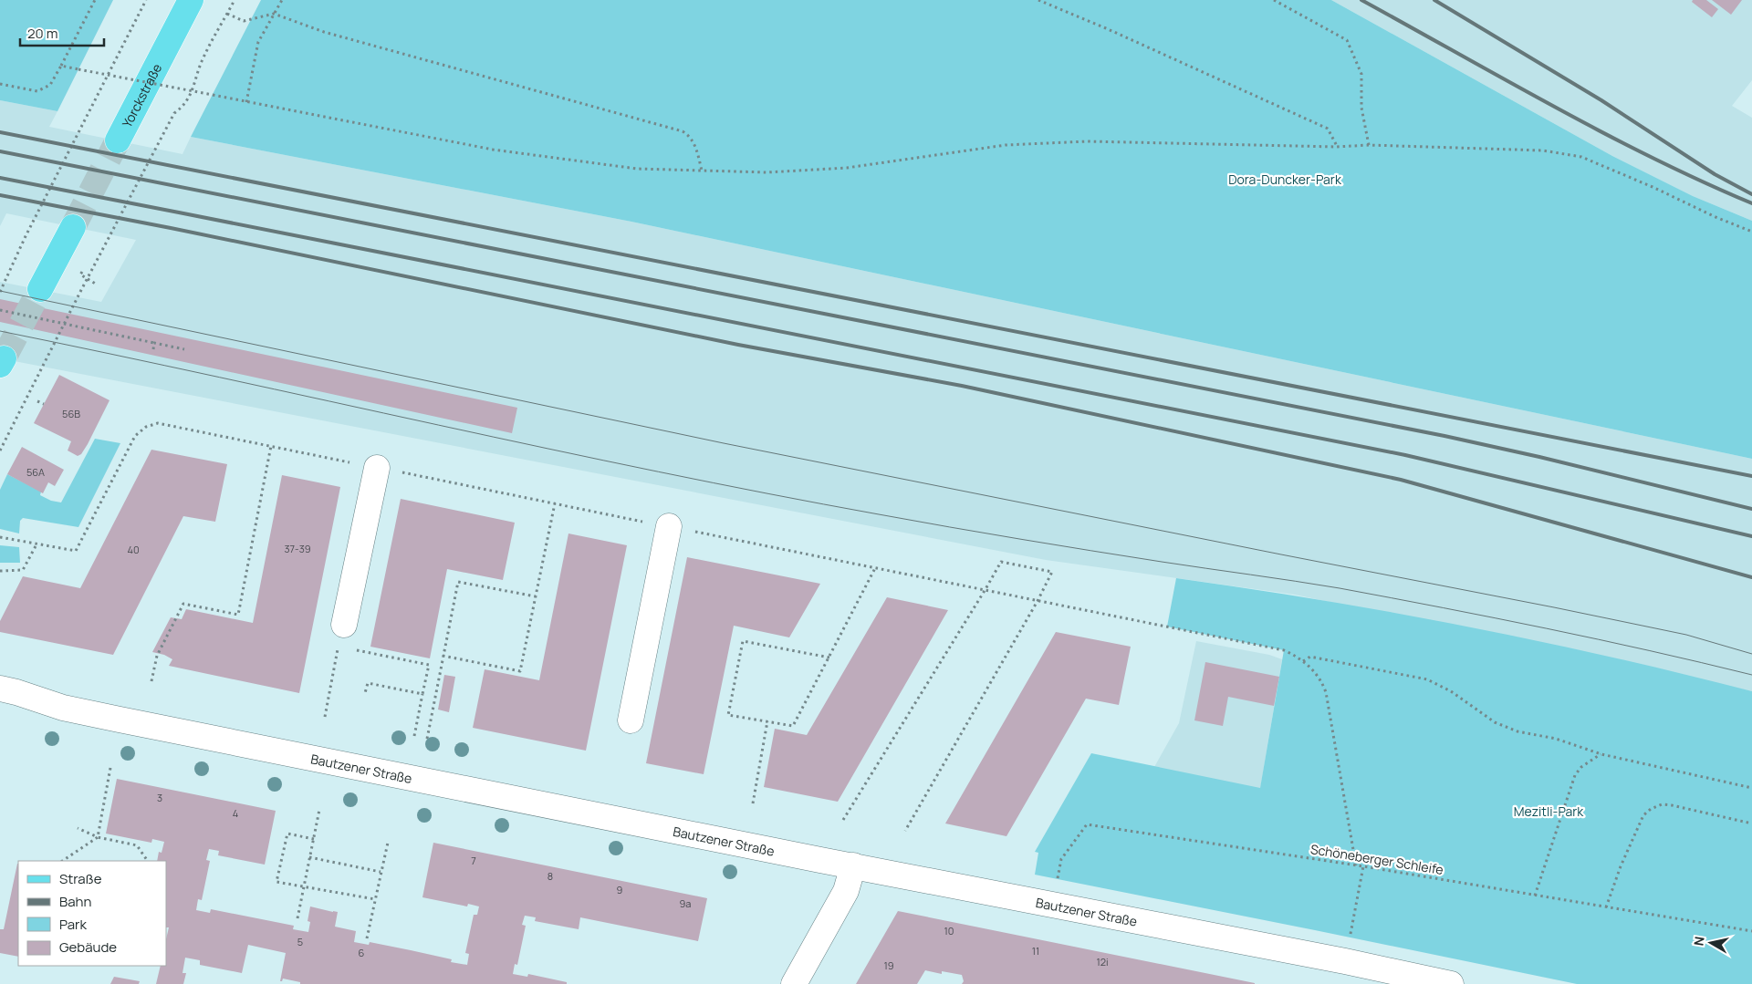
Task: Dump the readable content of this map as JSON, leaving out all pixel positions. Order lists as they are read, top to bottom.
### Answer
{
  "streets": {
    "main road": ["Yorckstraße"],
    "street": ["Bautzener Straße"],
    "path": ["Schöneberger Schleife"]
  },
  "crossings": [
    ["Bautzener Straße", "Schöneberger Schleife"]
  ],
  "parks": ["Dora-Duncker-Park", "Mezitli-Park"],
  "house_numbers": [
    "56B",
    "56A",
    "37-39",
    "40",
    "3",
    "4",
    "7",
    "8",
    "9",
    "9a",
    "10",
    "5",
    "11",
    "6",
    "12i",
    "19"
  ],
  "legend": [
    "Straße",
    "Bahn",
    "Park",
    "Gebäude"
  ],
  "scale_bar": "20 m",
  "north": "left"
}
